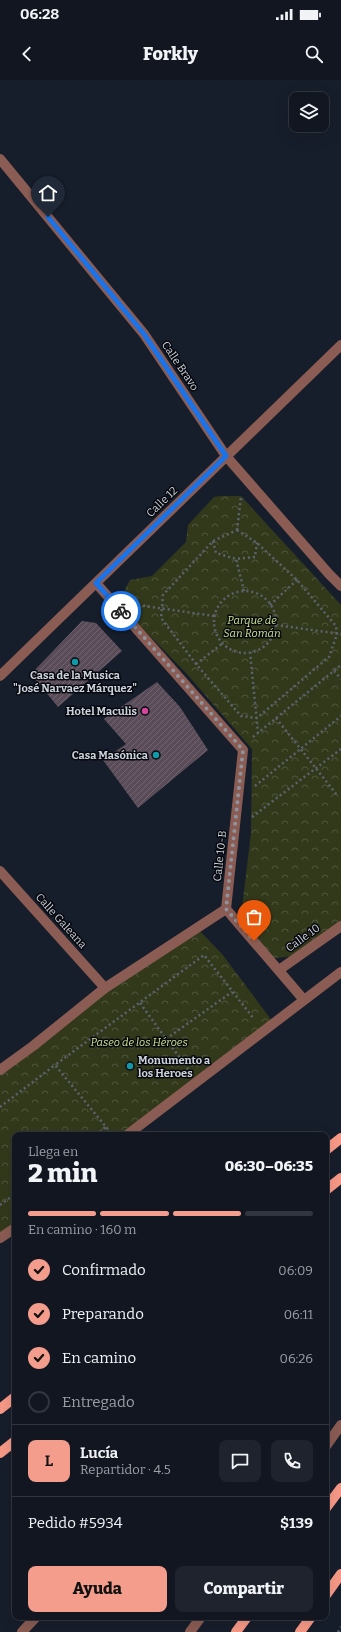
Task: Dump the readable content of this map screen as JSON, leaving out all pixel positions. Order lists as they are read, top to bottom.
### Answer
{
  "streets": {
    "street": [
      "Calle Bravo",
      "Calle 12",
      "Calle 10-B",
      "Calle Galeana",
      "Calle 10"
    ]
  },
  "crossings": [
    ["Calle Bravo", "Calle 12"],
    ["Calle 12", "Calle 10-B"]
  ],
  "parks": ["Parque de San Román", "Paseo de los Héroes"],
  "places": [
    "Casa de la Musica \"José Narvaez Márquez\"",
    "Hotel Maculis",
    "Casa Masónica",
    "Monumento a los Heroes"
  ],
  "page": {
    "status": "06:28",
    "header": "Forkly",
    "heading": ["2 min", "Llega en", "06:30–06:35"],
    "panel": [
      "Lucía",
      "Repartidor · 4.5",
      "Pedido #5934",
      "$139"
    ],
    "bar": "En camino · 160 m",
    "list": [
      ["Confirmado", "06:09"],
      ["Preparando", "06:11"],
      ["En camino", "06:26"],
      "Entregado"
    ],
    "round": "L",
    "buttons": ["Ayuda", "Compartir"]
  }
}
